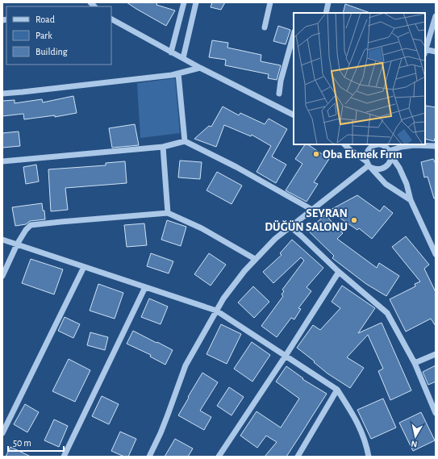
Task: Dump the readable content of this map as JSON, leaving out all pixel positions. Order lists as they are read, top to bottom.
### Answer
{
  "places": ["Oba Ekmek Fırın", "SEYRAN DÜĞÜN SALONU"],
  "legend": ["Road", "Park", "Building"],
  "scale_bar": "50 m",
  "north": "bottom"
}
